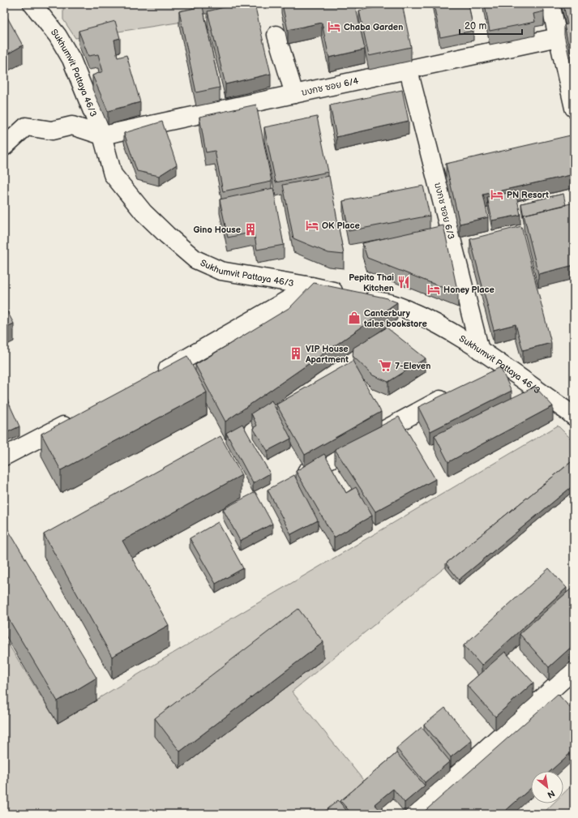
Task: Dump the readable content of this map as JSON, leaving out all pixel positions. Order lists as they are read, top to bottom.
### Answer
{
  "streets": {
    "street": ["Sukhumvit Pattaya 46/3", "บงกช ซอย 6/4", "บงกช ซอย 6/3"]
  },
  "crossings": [
    ["Sukhumvit Pattaya 46/3", "บงกช ซอย 6/4"],
    ["Sukhumvit Pattaya 46/3", "บงกช ซอย 6/3"],
    ["บงกช ซอย 6/4", "บงกช ซอย 6/3"]
  ],
  "places": {
    "hotel": [
      "Chaba Garden",
      "PN Resort",
      "OK Place",
      "Honey Place"
    ],
    "building": ["Gino House", "VIP House Apartment"],
    "restaurant": ["Pepito Thai Kitchen"],
    "shop": ["Canterbury tales bookstore"],
    "supermarket": ["7-Eleven"]
  },
  "scale_bar": "20 m",
  "north": "bottom right"
}
